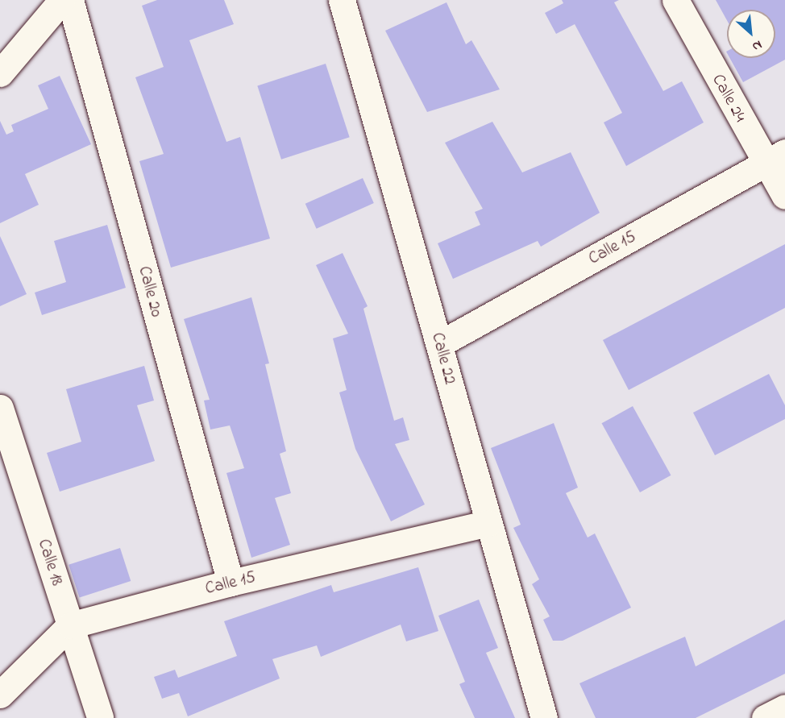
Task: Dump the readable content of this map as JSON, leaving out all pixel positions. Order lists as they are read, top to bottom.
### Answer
{
  "streets": {
    "main road": [
      "Calle 24",
      "Calle 15",
      "Calle 20",
      "Calle 22",
      "Calle 18"
    ]
  },
  "crossings": [
    ["Calle 24", "Calle 15"],
    ["Calle 15", "Calle 20"],
    ["Calle 15", "Calle 22"],
    ["Calle 15", "Calle 18"]
  ],
  "north": "bottom right"
}
